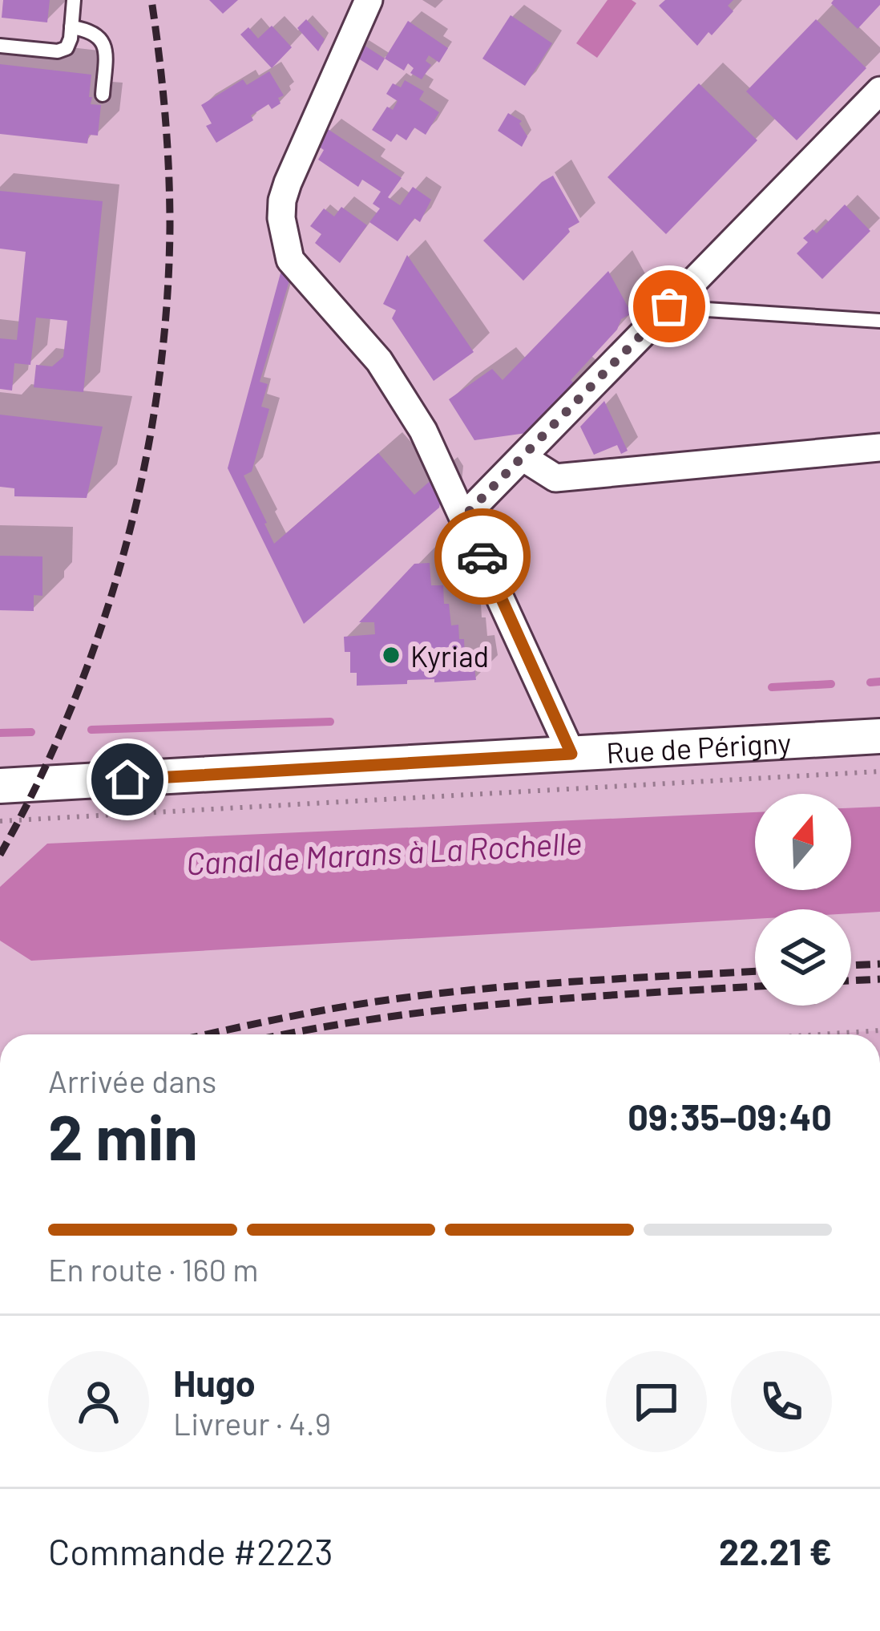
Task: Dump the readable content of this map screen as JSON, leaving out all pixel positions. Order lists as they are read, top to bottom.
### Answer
{
  "streets": {
    "street": ["Rue de Périgny"]
  },
  "water": ["Canal de Marans à La Rochelle"],
  "places": ["Kyriad"],
  "north": "top",
  "page": {
    "heading": ["2 min", "Arrivée dans", "09:35–09:40"],
    "panel": [
      "Hugo",
      "Livreur · 4.9",
      "Commande #2223",
      "22.21 €"
    ],
    "bar": "En route · 160 m"
  }
}
